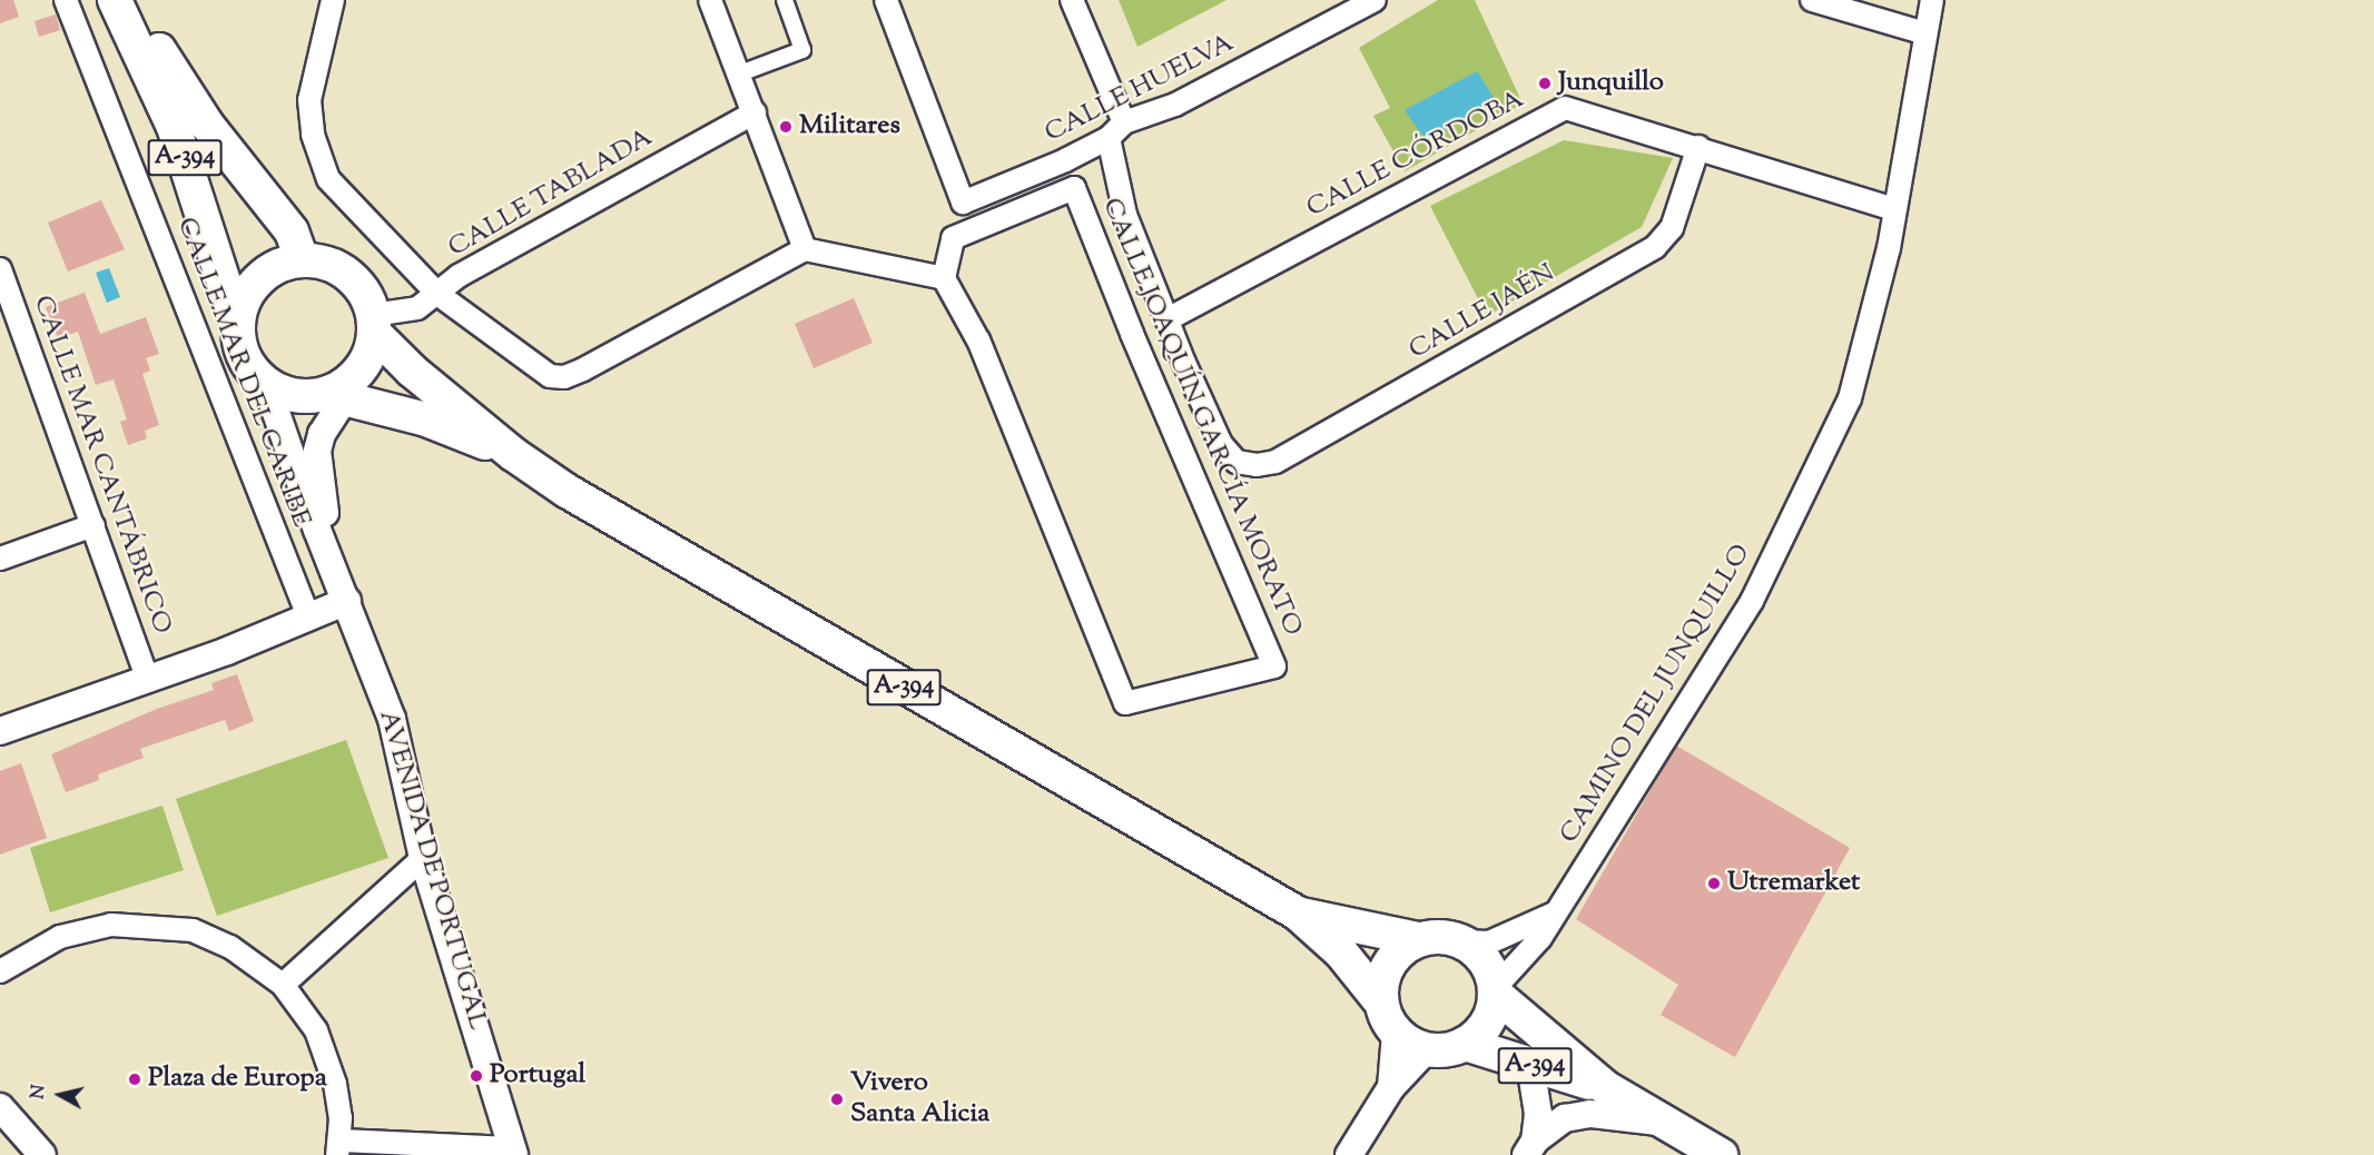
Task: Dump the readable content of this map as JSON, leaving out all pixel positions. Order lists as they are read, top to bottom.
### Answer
{
  "streets": {
    "main road": ["A-394"],
    "street": [
      "CALLE HUELVA",
      "CALLE CÓRDOBA",
      "CALLE TABLADA",
      "CALLE JAÉN",
      "CALLE MAR DEL CARIBE",
      "CALLE JOAQUÍN GARCÍA MORATO",
      "CALLE MAR CANTÁBRICO",
      "CAMINO DEL JUNQUILLO",
      "AVENIDA DE PORTUGAL"
    ]
  },
  "crossings": [
    ["CALLE CÓRDOBA", "CALLE JAÉN"],
    ["CALLE CÓRDOBA", "CAMINO DEL JUNQUILLO"],
    ["A-394", "CALLE TABLADA"],
    ["A-394", "CAMINO DEL JUNQUILLO"],
    ["A-394", "AVENIDA DE PORTUGAL"],
    ["CALLE TABLADA", "AVENIDA DE PORTUGAL"]
  ],
  "places": [
    "Junquillo",
    "Militares",
    "Utremarket",
    "Portugal",
    "Plaza de Europa",
    "Vivero Santa Alicia"
  ],
  "north": "left"
}
